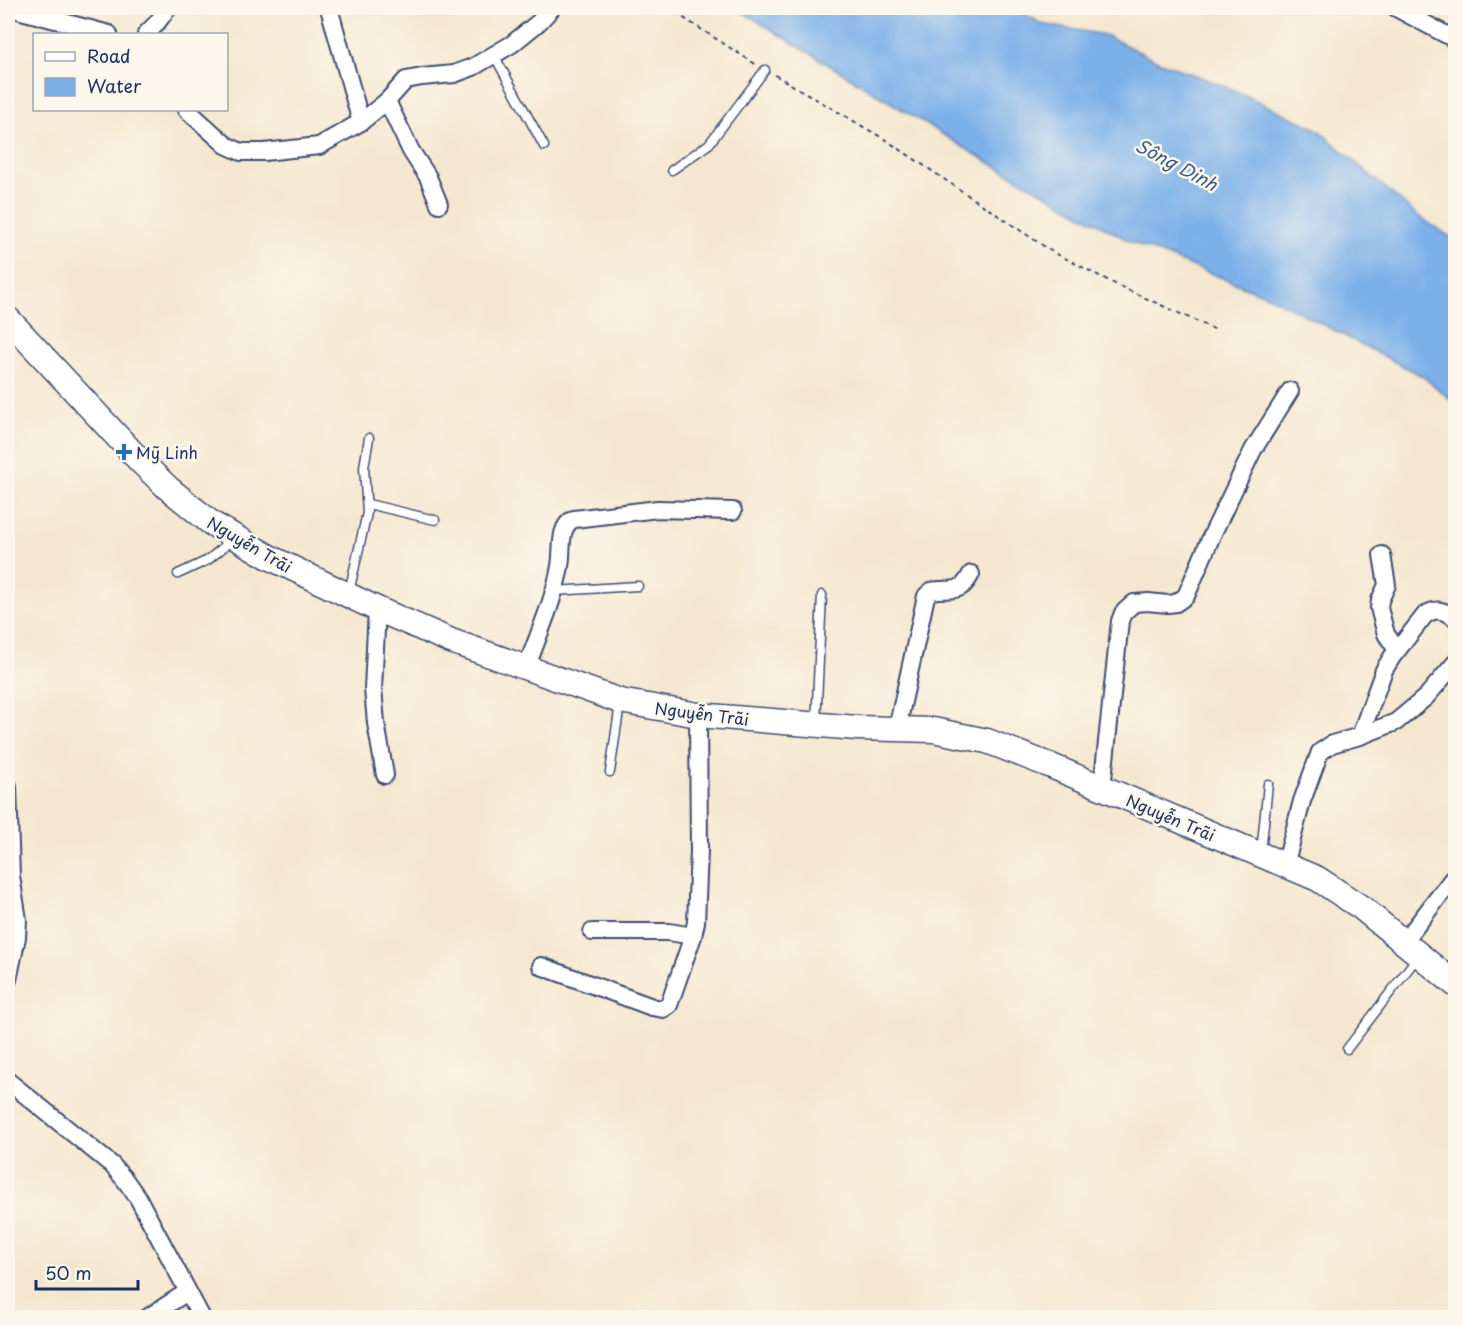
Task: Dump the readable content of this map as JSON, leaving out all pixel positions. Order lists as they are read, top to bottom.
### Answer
{
  "streets": {
    "main road": ["Nguyễn Trãi"]
  },
  "water": ["Sông Dinh"],
  "places": {
    "health": ["Mỹ Linh"]
  },
  "legend": ["Road", "Water"],
  "scale_bar": "50 m"
}
